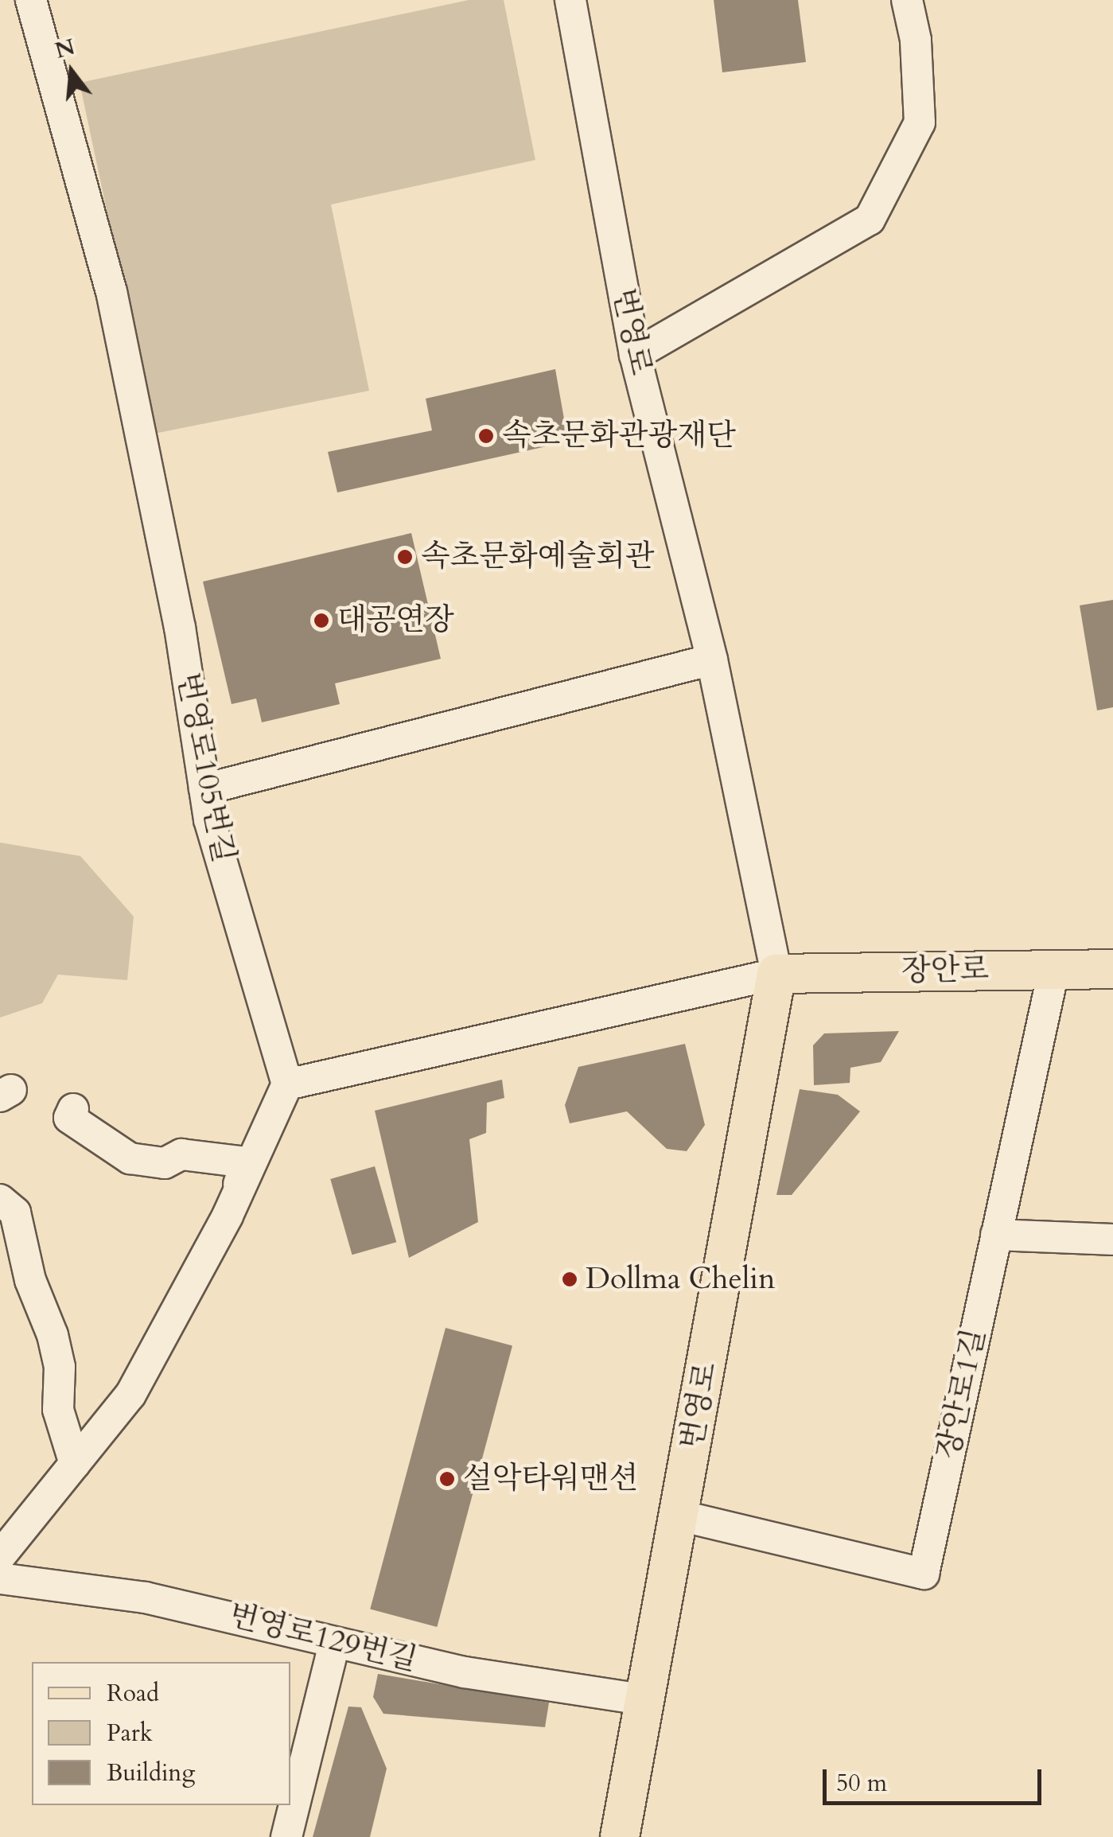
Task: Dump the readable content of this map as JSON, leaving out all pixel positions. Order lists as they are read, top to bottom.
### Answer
{
  "streets": {
    "main road": ["번영로", "장안로"],
    "street": ["번영로105번길", "장안로1길", "번영로129번길"]
  },
  "crossings": [
    ["번영로", "장안로"],
    ["번영로", "장안로1길"],
    ["번영로", "번영로129번길"],
    ["장안로", "장안로1길"]
  ],
  "places": [
    "속초문화관광재단",
    "속초문화예술회관",
    "대공연장",
    "Dollma Chelin",
    "설악타워맨션"
  ],
  "legend": ["Road", "Park", "Building"],
  "scale_bar": "50 m",
  "north": "top"
}
